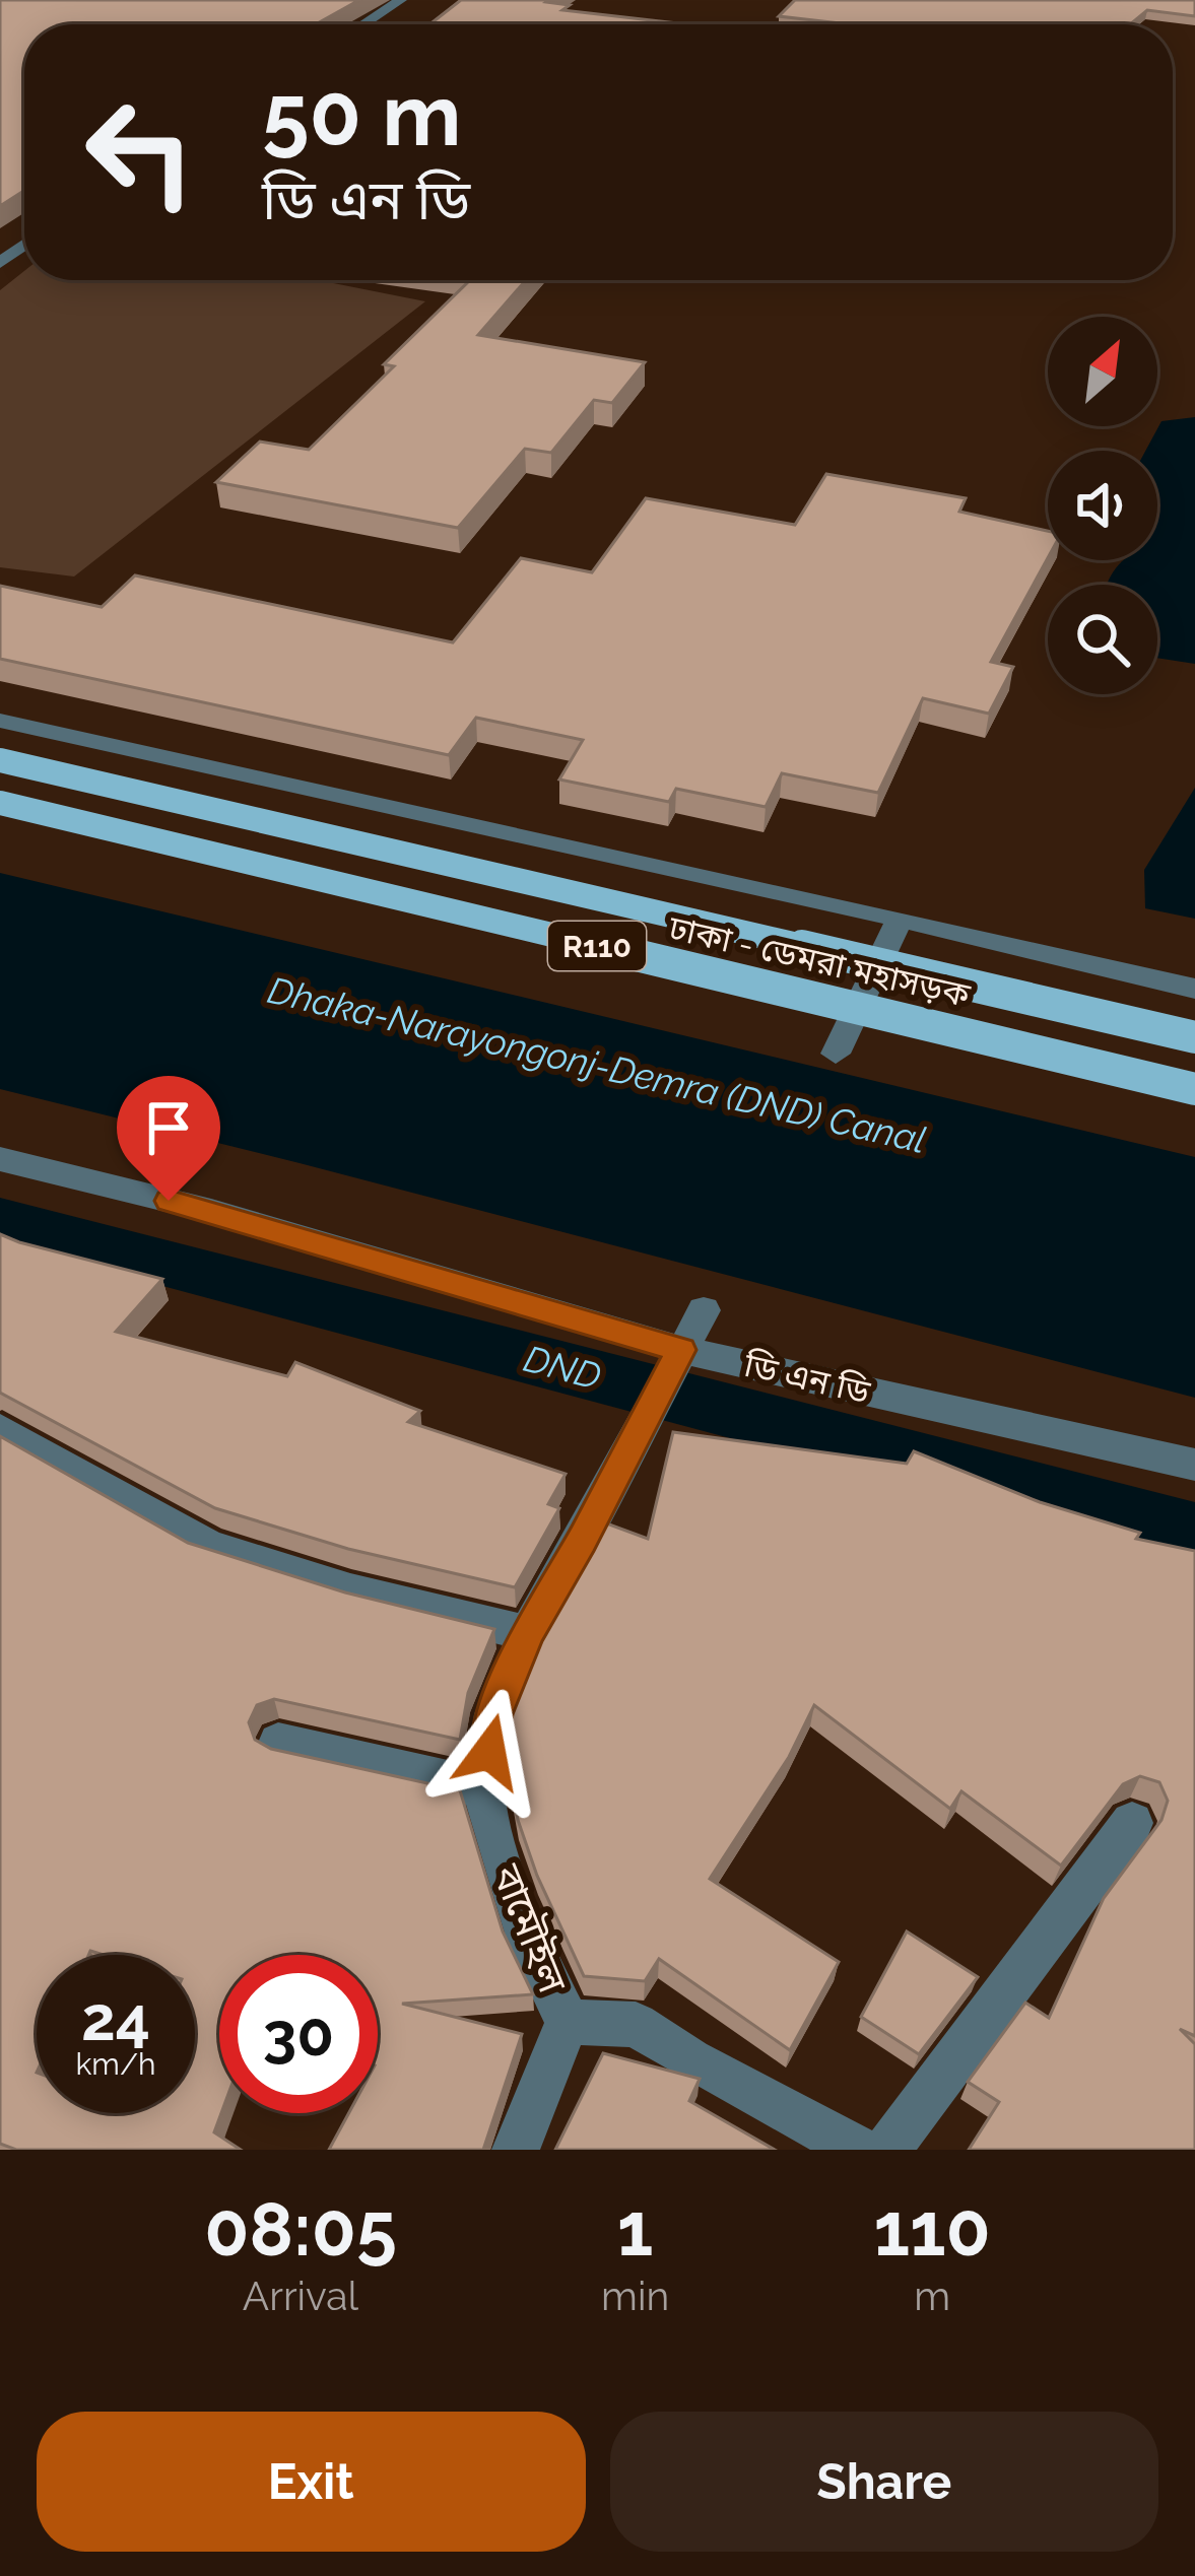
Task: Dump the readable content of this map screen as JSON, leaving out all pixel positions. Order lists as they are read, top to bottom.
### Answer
{
  "streets": {
    "main road": ["R110", "ঢাকা - ডেমরা মহাসড়ক"],
    "street": ["ডি এন ডি", "বামৌইল"]
  },
  "crossings": [
    ["ডি এন ডি", "বামৌইল"]
  ],
  "water": ["Dhaka-Narayongonj-Demra (DND) Canal", "DND"],
  "north": "top right",
  "page": {
    "turn": ["50 m", "ডি এন ডি"],
    "speed": "24 km/h",
    "limit": "30",
    "eta": [
      "08:05",
      "Arrival",
      "1",
      "min",
      "110",
      "m"
    ],
    "buttons": ["Exit", "Share"]
  }
}
